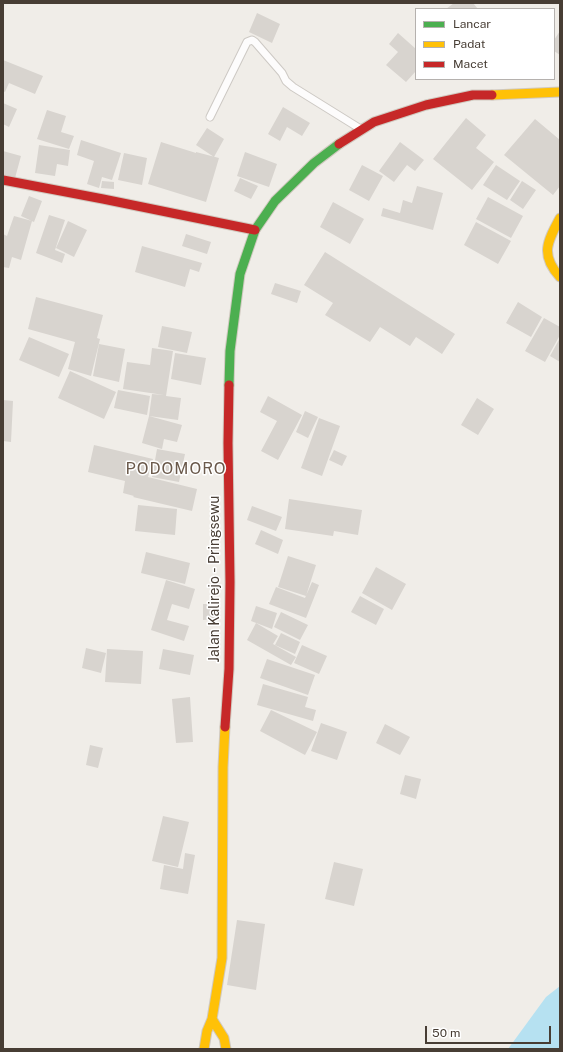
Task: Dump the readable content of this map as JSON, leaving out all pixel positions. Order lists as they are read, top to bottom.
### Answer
{
  "streets": {
    "main road": ["Jalan Kalirejo - Pringsewu"]
  },
  "districts": ["PODOMORO"],
  "legend": ["Lancar", "Padat", "Macet"],
  "scale_bar": "50 m"
}
